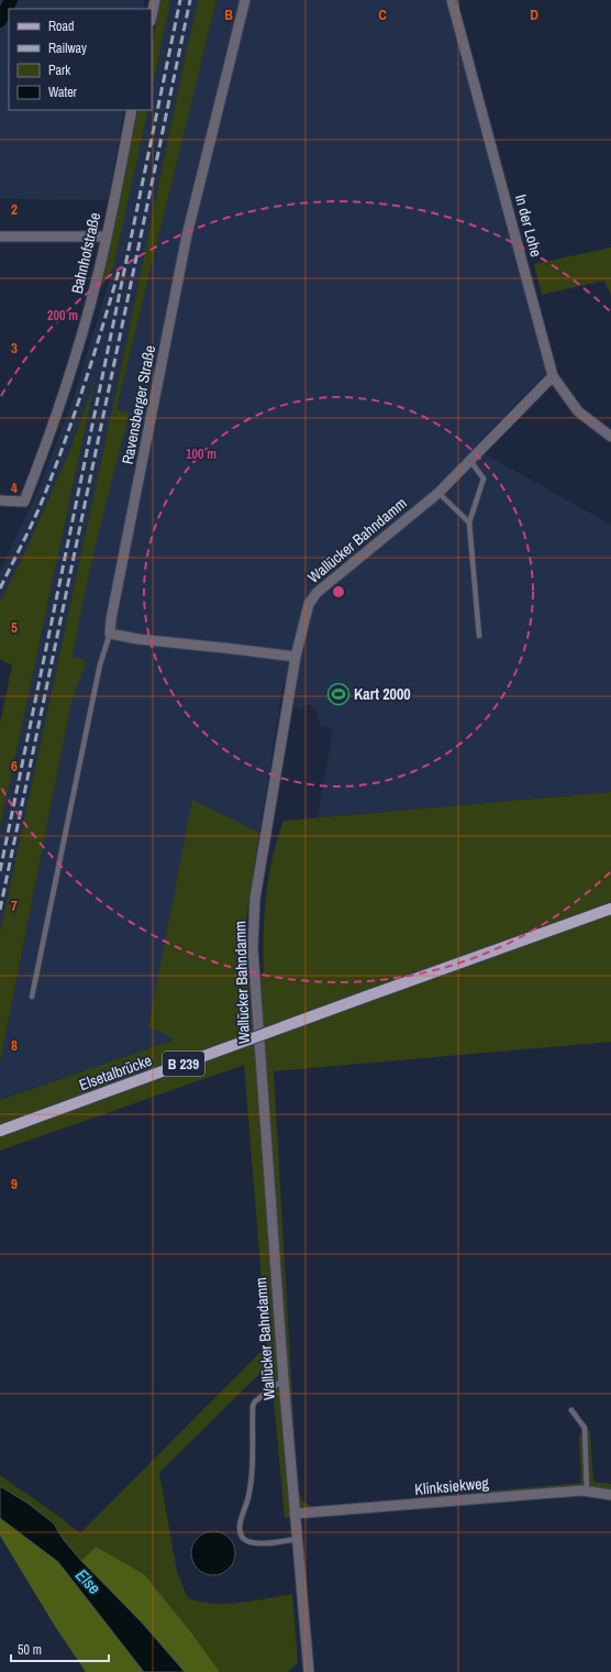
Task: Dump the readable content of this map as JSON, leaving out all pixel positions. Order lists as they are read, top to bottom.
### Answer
{
  "streets": {
    "main road": ["B 239", "Elsetalbrücke"],
    "street": [
      "In der Lohe",
      "Bahnhofstraße",
      "Ravensberger Straße",
      "Wallücker Bahndamm",
      "Klinksiekweg"
    ]
  },
  "crossings": [
    ["In der Lohe", "Wallücker Bahndamm"],
    ["Wallücker Bahndamm", "Klinksiekweg"]
  ],
  "water": ["Else"],
  "places": {
    "sports": ["Kart 2000"]
  },
  "legend": [
    "Road",
    "Railway",
    "Park",
    "Water"
  ],
  "scale_bar": "50 m",
  "grid": {
    "columns": ["B", "C", "D"],
    "rows": [
      "2",
      "3",
      "4",
      "5",
      "6",
      "7",
      "8",
      "9"
    ]
  },
  "rings": ["200 m", "100 m"]
}
